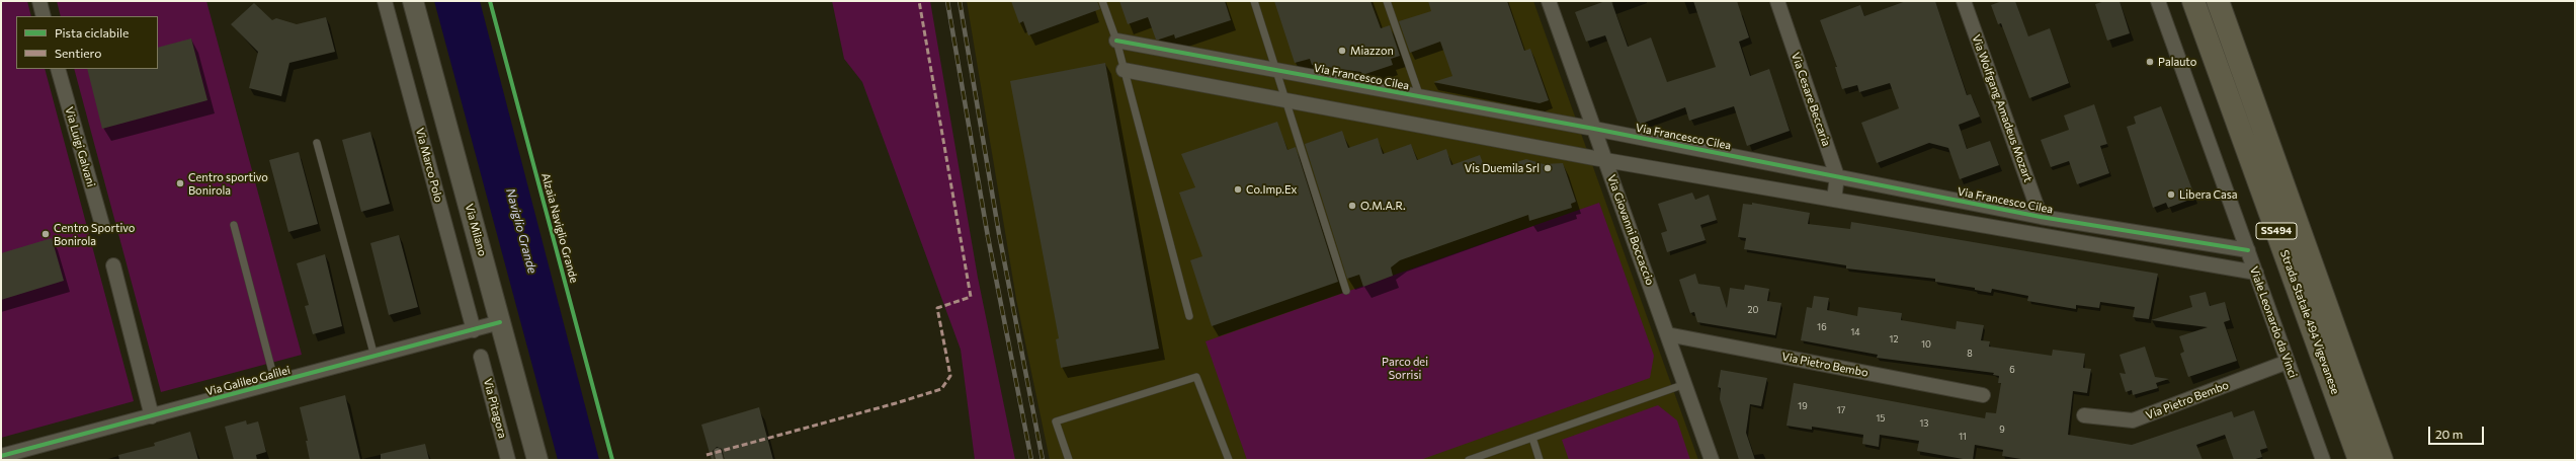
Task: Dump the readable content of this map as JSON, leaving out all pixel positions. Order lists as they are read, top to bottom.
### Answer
{
  "streets": {
    "main road": ["Via Milano", "SS494", "Strada Statale 494 Vigevanese"],
    "street": [
      "Via Francesco Cilea",
      "Via Cesare Beccaria",
      "Via Wolfgang Amadeus Mozart",
      "Via Luigi Galvani",
      "Via Marco Polo",
      "Via Giovanni Boccaccio",
      "Viale Leonardo da Vinci",
      "Via Pietro Bembo",
      "Via Galileo Galilei",
      "Via Pitagora"
    ],
    "cycle path": ["Alzaia Naviglio Grande"]
  },
  "crossings": [
    ["Via Francesco Cilea", "Via Cesare Beccaria"],
    ["Via Francesco Cilea", "Via Wolfgang Amadeus Mozart"],
    ["Via Francesco Cilea", "Via Giovanni Boccaccio"],
    ["Via Francesco Cilea", "Viale Leonardo da Vinci"],
    ["Via Marco Polo", "Via Galileo Galilei"],
    ["Via Milano", "Via Galileo Galilei"],
    ["Via Giovanni Boccaccio", "Via Pietro Bembo"],
    ["Viale Leonardo da Vinci", "Via Pietro Bembo"]
  ],
  "water": ["Naviglio Grande"],
  "parks": ["Parco dei Sorrisi"],
  "places": [
    "Miazzon",
    "Palauto",
    "Vis Duemila Srl",
    "Centro sportivo Bonirola",
    "Co.Imp.Ex",
    "Libera Casa",
    "O.M.A.R.",
    "Centro Sportivo Bonirola"
  ],
  "house_numbers": [
    "20",
    "16",
    "14",
    "12",
    "10",
    "8",
    "6",
    "19",
    "17",
    "15",
    "13",
    "9",
    "11"
  ],
  "legend": ["Pista ciclabile", "Sentiero"],
  "scale_bar": "20 m"
}
